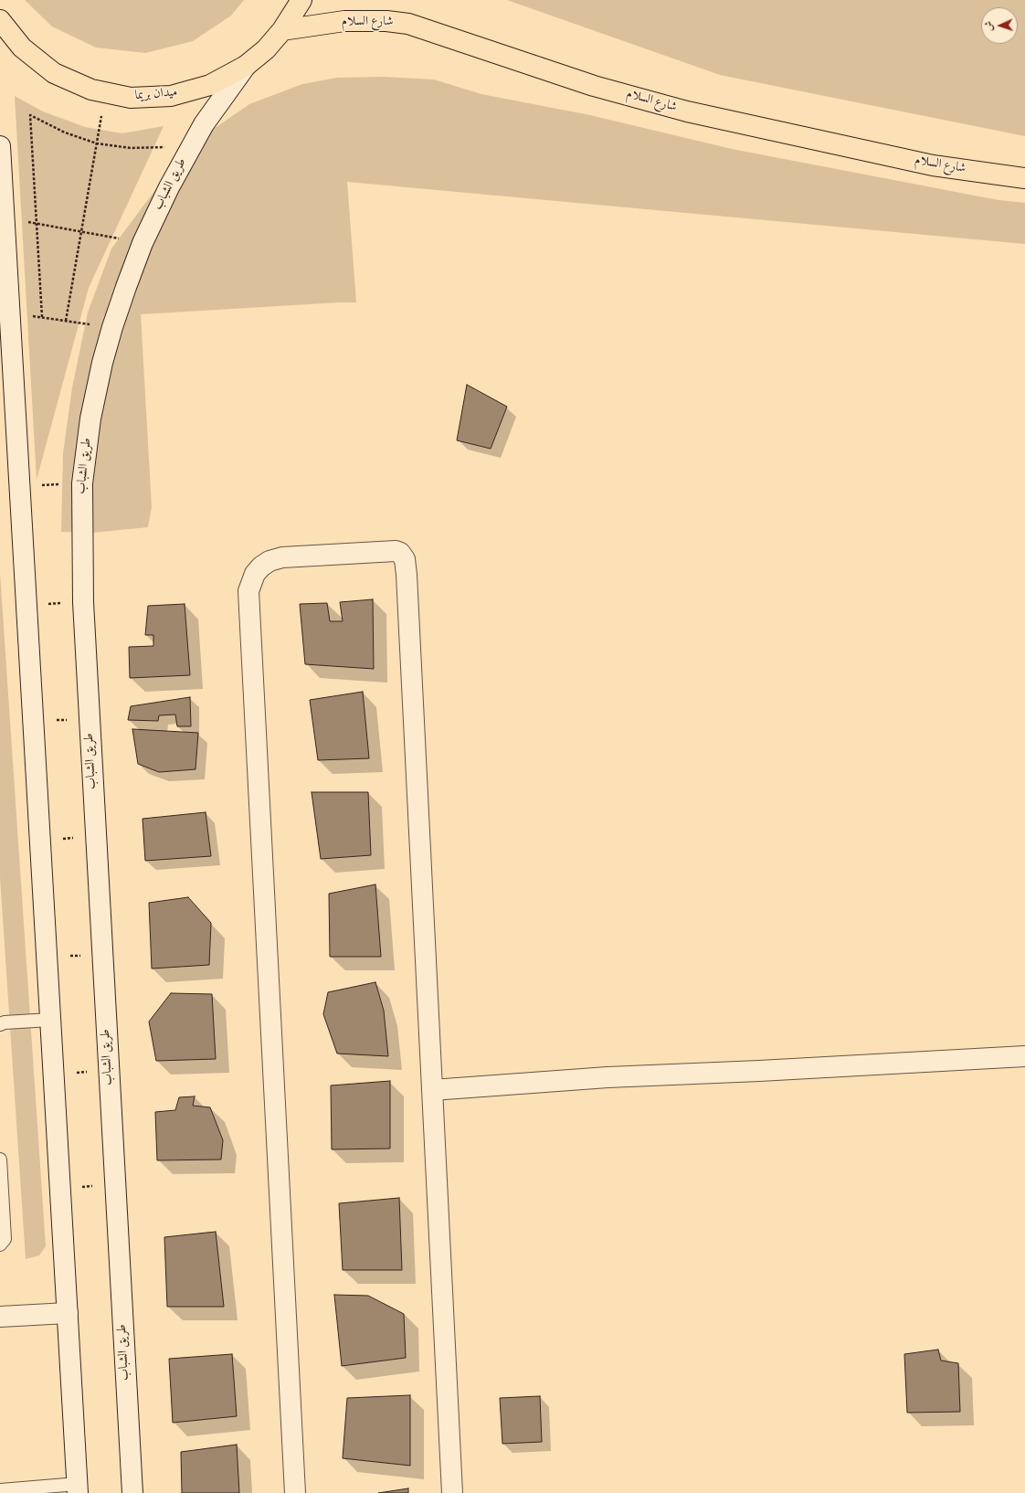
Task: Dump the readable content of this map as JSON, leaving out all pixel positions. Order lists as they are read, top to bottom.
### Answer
{
  "streets": {
    "highway": ["شارع السلام", "ميدان بريما"],
    "main road": ["طريق الشباب"]
  },
  "crossings": [
    ["شارع السلام", "ميدان بريما"],
    ["ميدان بريما", "طريق الشباب"]
  ],
  "north": "left"
}
